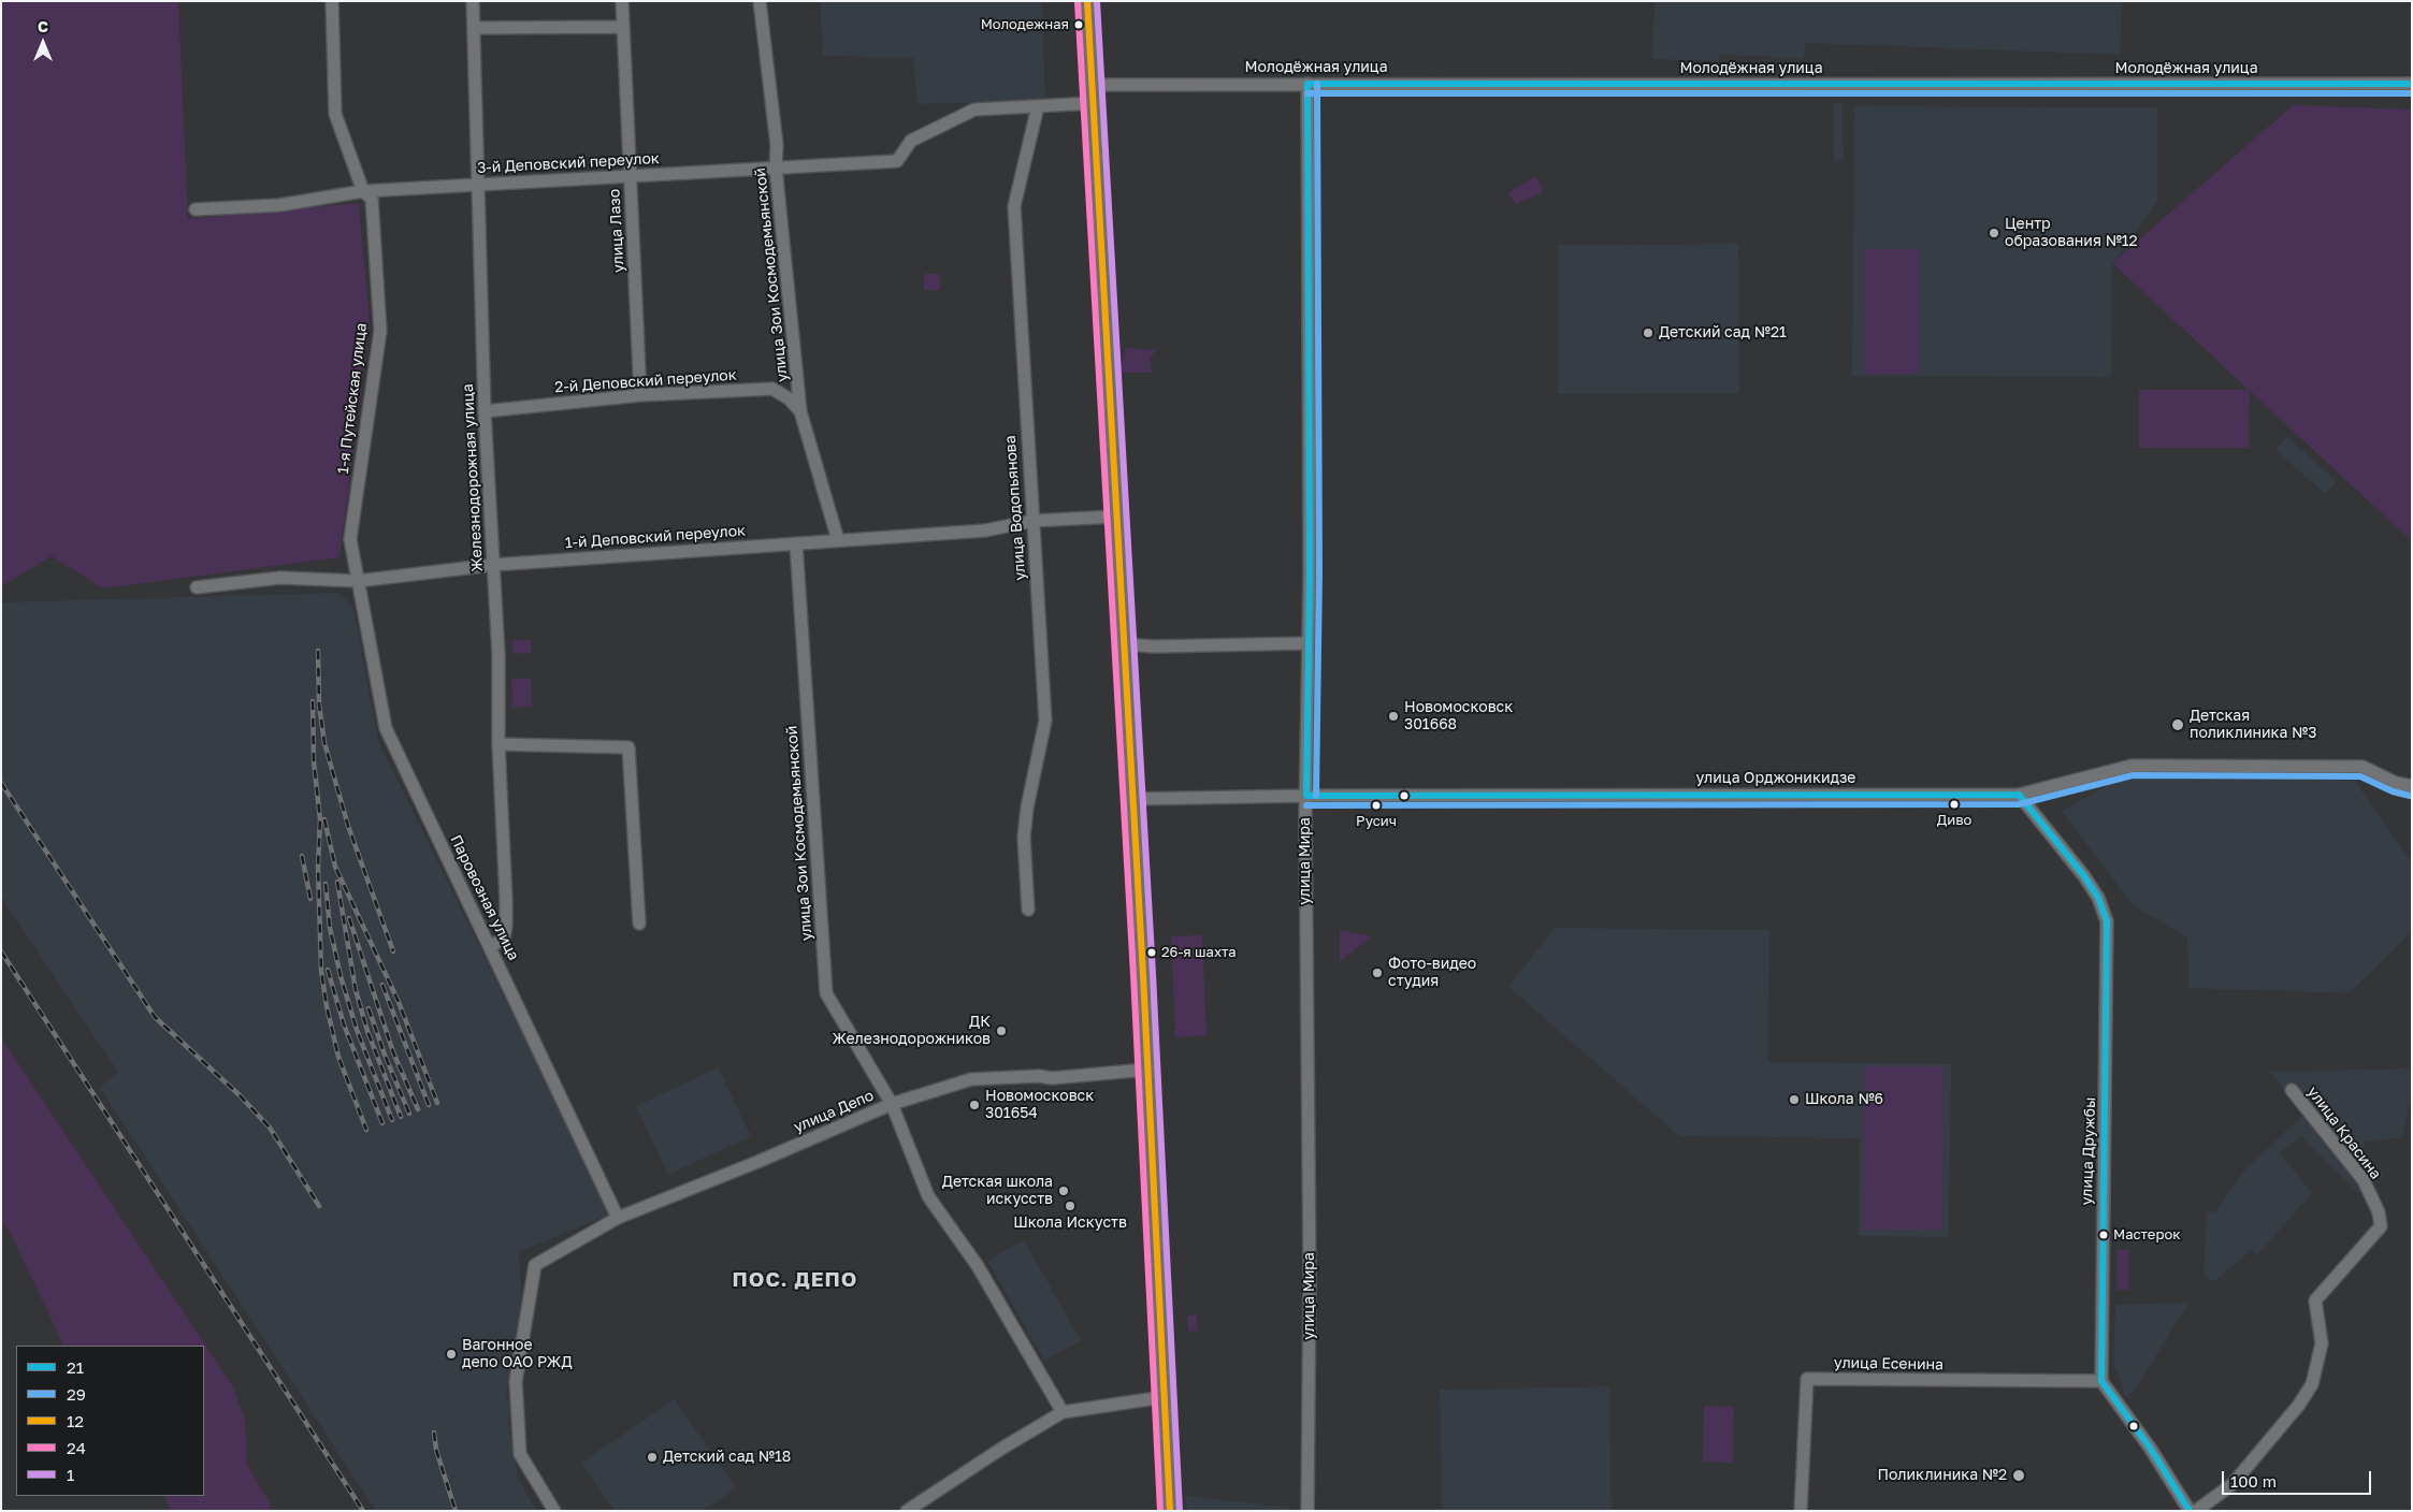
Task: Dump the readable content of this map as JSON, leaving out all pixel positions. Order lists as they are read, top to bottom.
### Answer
{
  "streets": {
    "street": [
      "Молодёжная улица",
      "3-й Деповский переулок",
      "улица Лазо",
      "улица Зои Космодемьянской",
      "2-й Деповский переулок",
      "1-я Путейская улица",
      "Железнодорожная улица",
      "улица Водопьянова",
      "1-й Деповский переулок",
      "улица Орджоникидзе",
      "улица Мира",
      "Паровозная улица",
      "улица Депо",
      "улица Красина",
      "улица Дружбы",
      "улица Есенина"
    ]
  },
  "crossings": [
    ["Молодёжная улица", "улица Мира"],
    ["3-й Деповский переулок", "улица Лазо"],
    ["3-й Деповский переулок", "улица Зои Космодемьянской"],
    ["3-й Деповский переулок", "1-я Путейская улица"],
    ["3-й Деповский переулок", "Железнодорожная улица"],
    ["3-й Деповский переулок", "улица Водопьянова"],
    ["улица Лазо", "2-й Деповский переулок"],
    ["улица Зои Космодемьянской", "2-й Деповский переулок"],
    ["улица Зои Космодемьянской", "1-й Деповский переулок"],
    ["улица Зои Космодемьянской", "улица Депо"],
    ["2-й Деповский переулок", "Железнодорожная улица"],
    ["1-я Путейская улица", "1-й Деповский переулок"],
    ["1-я Путейская улица", "Паровозная улица"],
    ["Железнодорожная улица", "1-й Деповский переулок"],
    ["Железнодорожная улица", "Паровозная улица"],
    ["улица Водопьянова", "1-й Деповский переулок"],
    ["1-й Деповский переулок", "Паровозная улица"],
    ["улица Орджоникидзе", "улица Мира"],
    ["улица Орджоникидзе", "улица Дружбы"],
    ["Паровозная улица", "улица Депо"],
    ["улица Дружбы", "улица Есенина"]
  ],
  "districts": ["ПОС. ДЕПО"],
  "places": [
    "Молодежная",
    "Центр образования №12",
    "Детский сад №21",
    "Новомосковск 301668",
    "Детская поликлиника №3",
    "Диво",
    "Русич",
    "26-я шахта",
    "Фото-видео студия",
    "ДК Железнодорожников",
    "Школа №6",
    "Новомосковск 301654",
    "Детская школа искусств",
    "Школа Искуств",
    "Мастерок",
    "Вагонное депо ОАО РЖД",
    "Детский сад №18",
    "Поликлиника №2"
  ],
  "lines": [
    "transit line 12",
    "transit line 1",
    "transit line 24",
    "transit line 21",
    "transit line 29"
  ],
  "legend": [
    "21",
    "29",
    "12",
    "24",
    "1"
  ],
  "scale_bar": "100 m",
  "north": "top"
}
